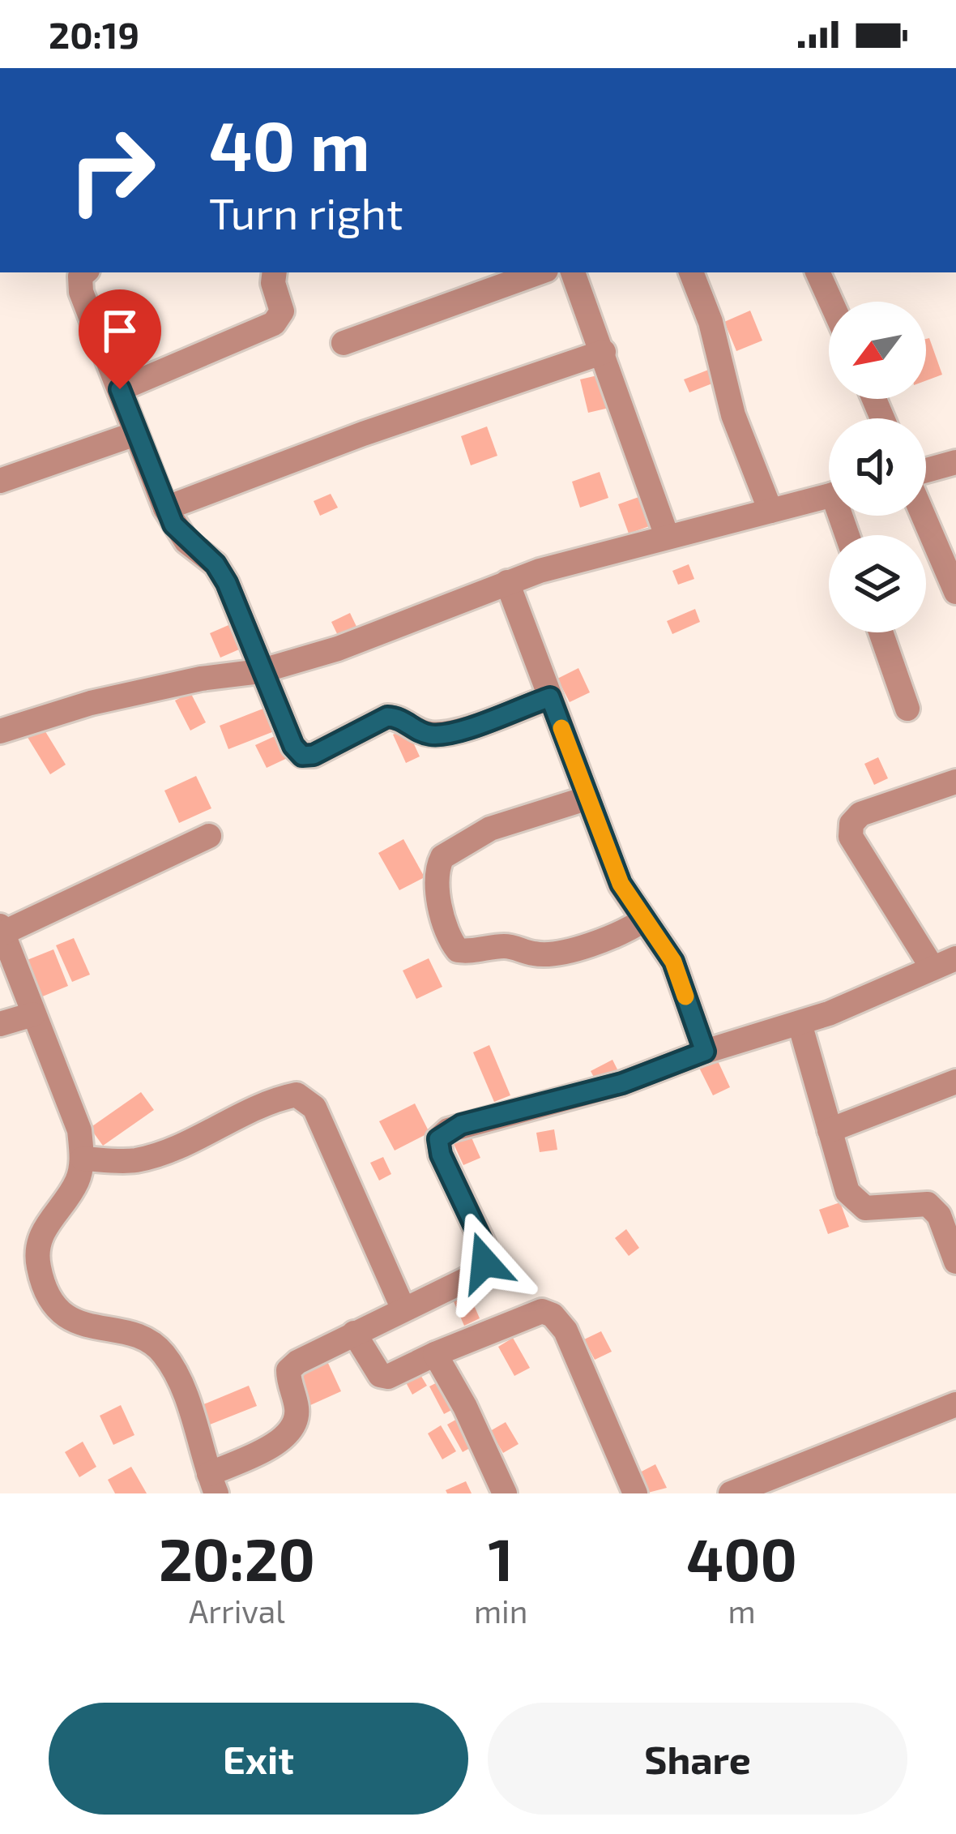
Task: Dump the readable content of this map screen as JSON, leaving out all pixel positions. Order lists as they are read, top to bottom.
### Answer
{
  "north": "bottom left",
  "page": {
    "status": "20:19",
    "turn": ["40 m", "Turn right"],
    "eta": [
      "20:20",
      "Arrival",
      "1",
      "min",
      "400",
      "m"
    ],
    "buttons": ["Exit", "Share"]
  }
}
